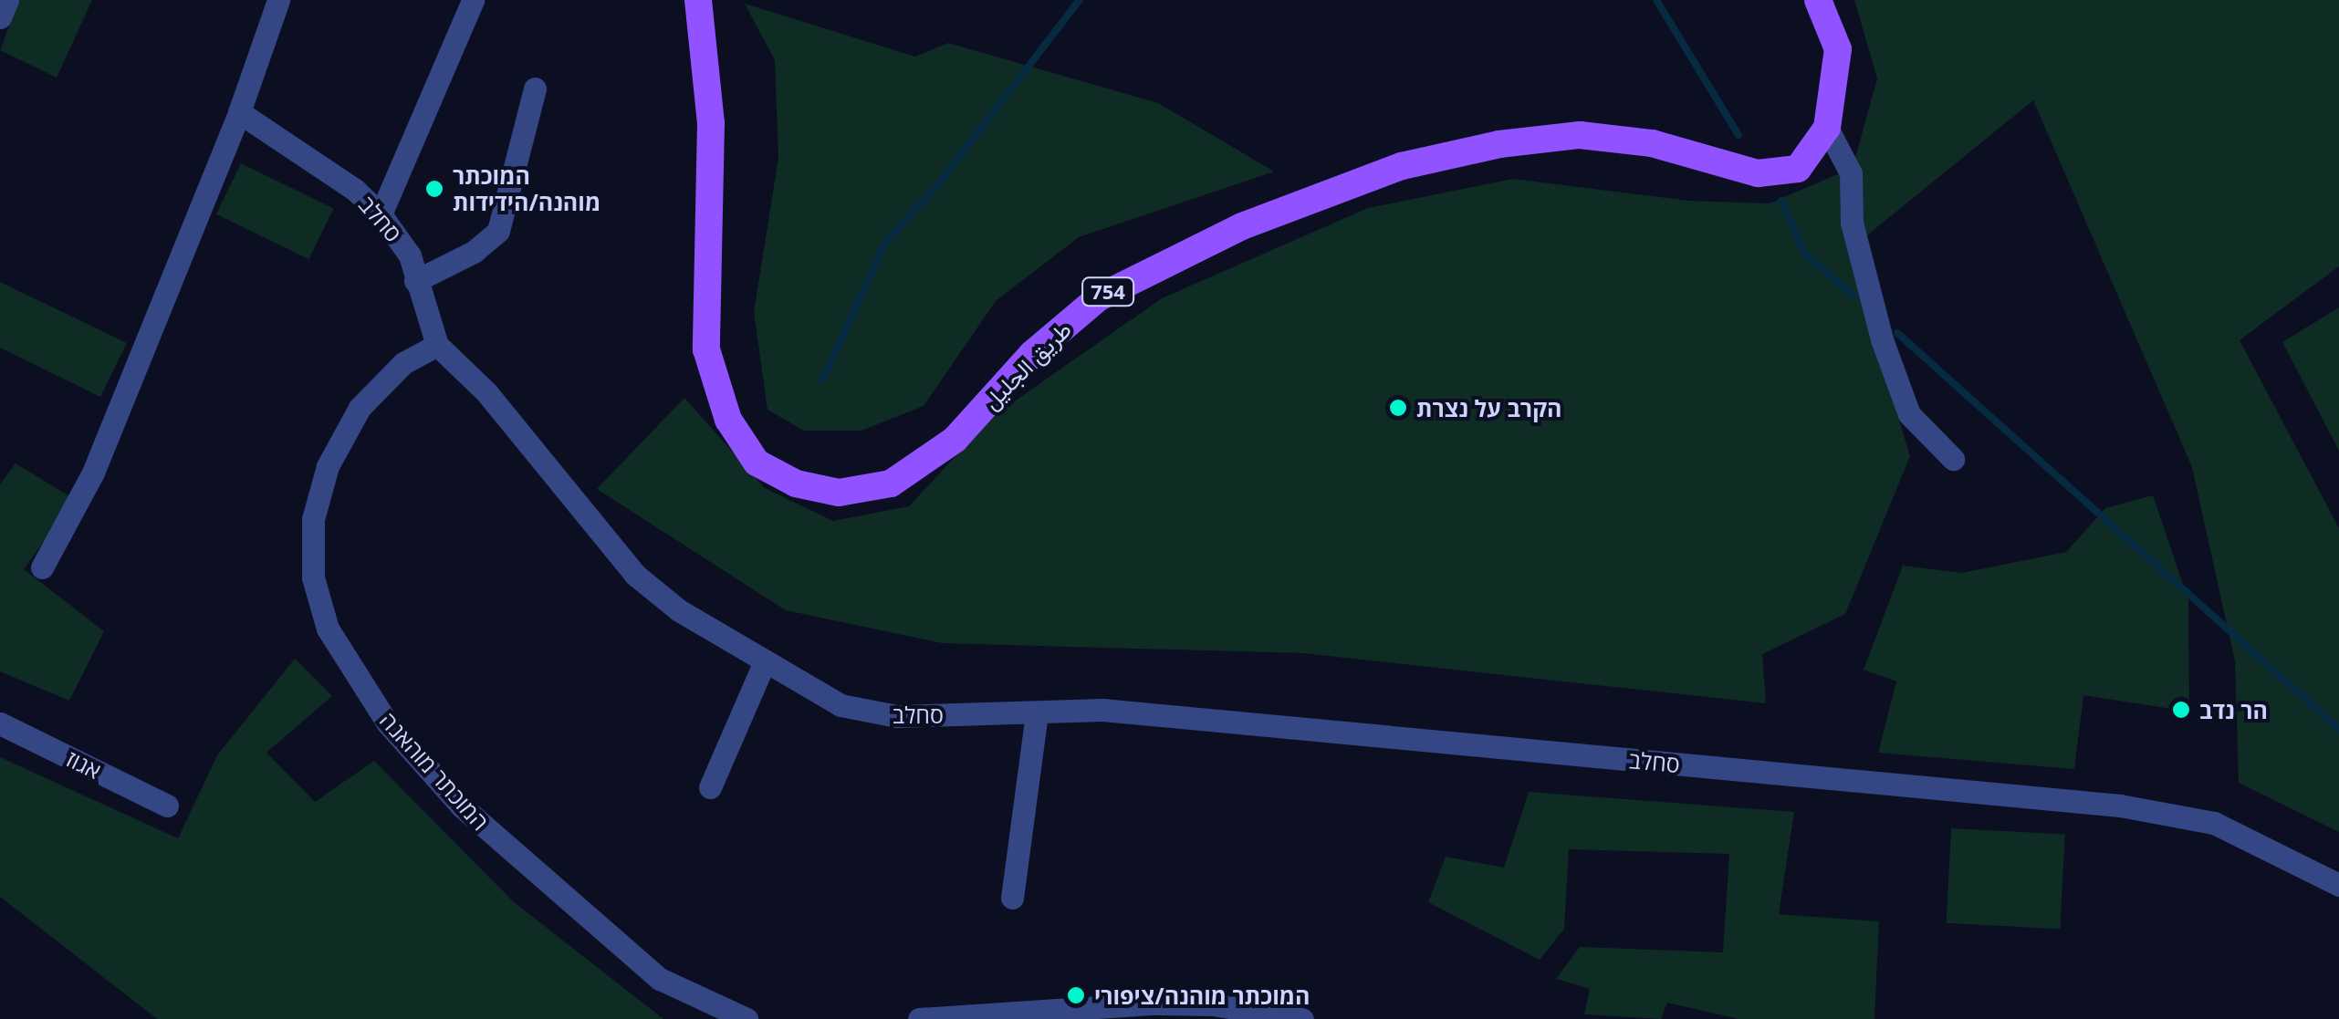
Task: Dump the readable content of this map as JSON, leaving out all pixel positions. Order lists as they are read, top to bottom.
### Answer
{
  "streets": {
    "main road": ["754", "طريق الجليل"],
    "street": ["סחלב", "אגוז", "המוכתר מוהאנה"]
  },
  "crossings": [
    ["סחלב", "המוכתר מוהאנה"]
  ],
  "places": [
    "המוכתר מוהנה/הידידות",
    "הקרב על נצרת",
    "הר נדב",
    "המוכתר מוהנה/ציפורי"
  ]
}
